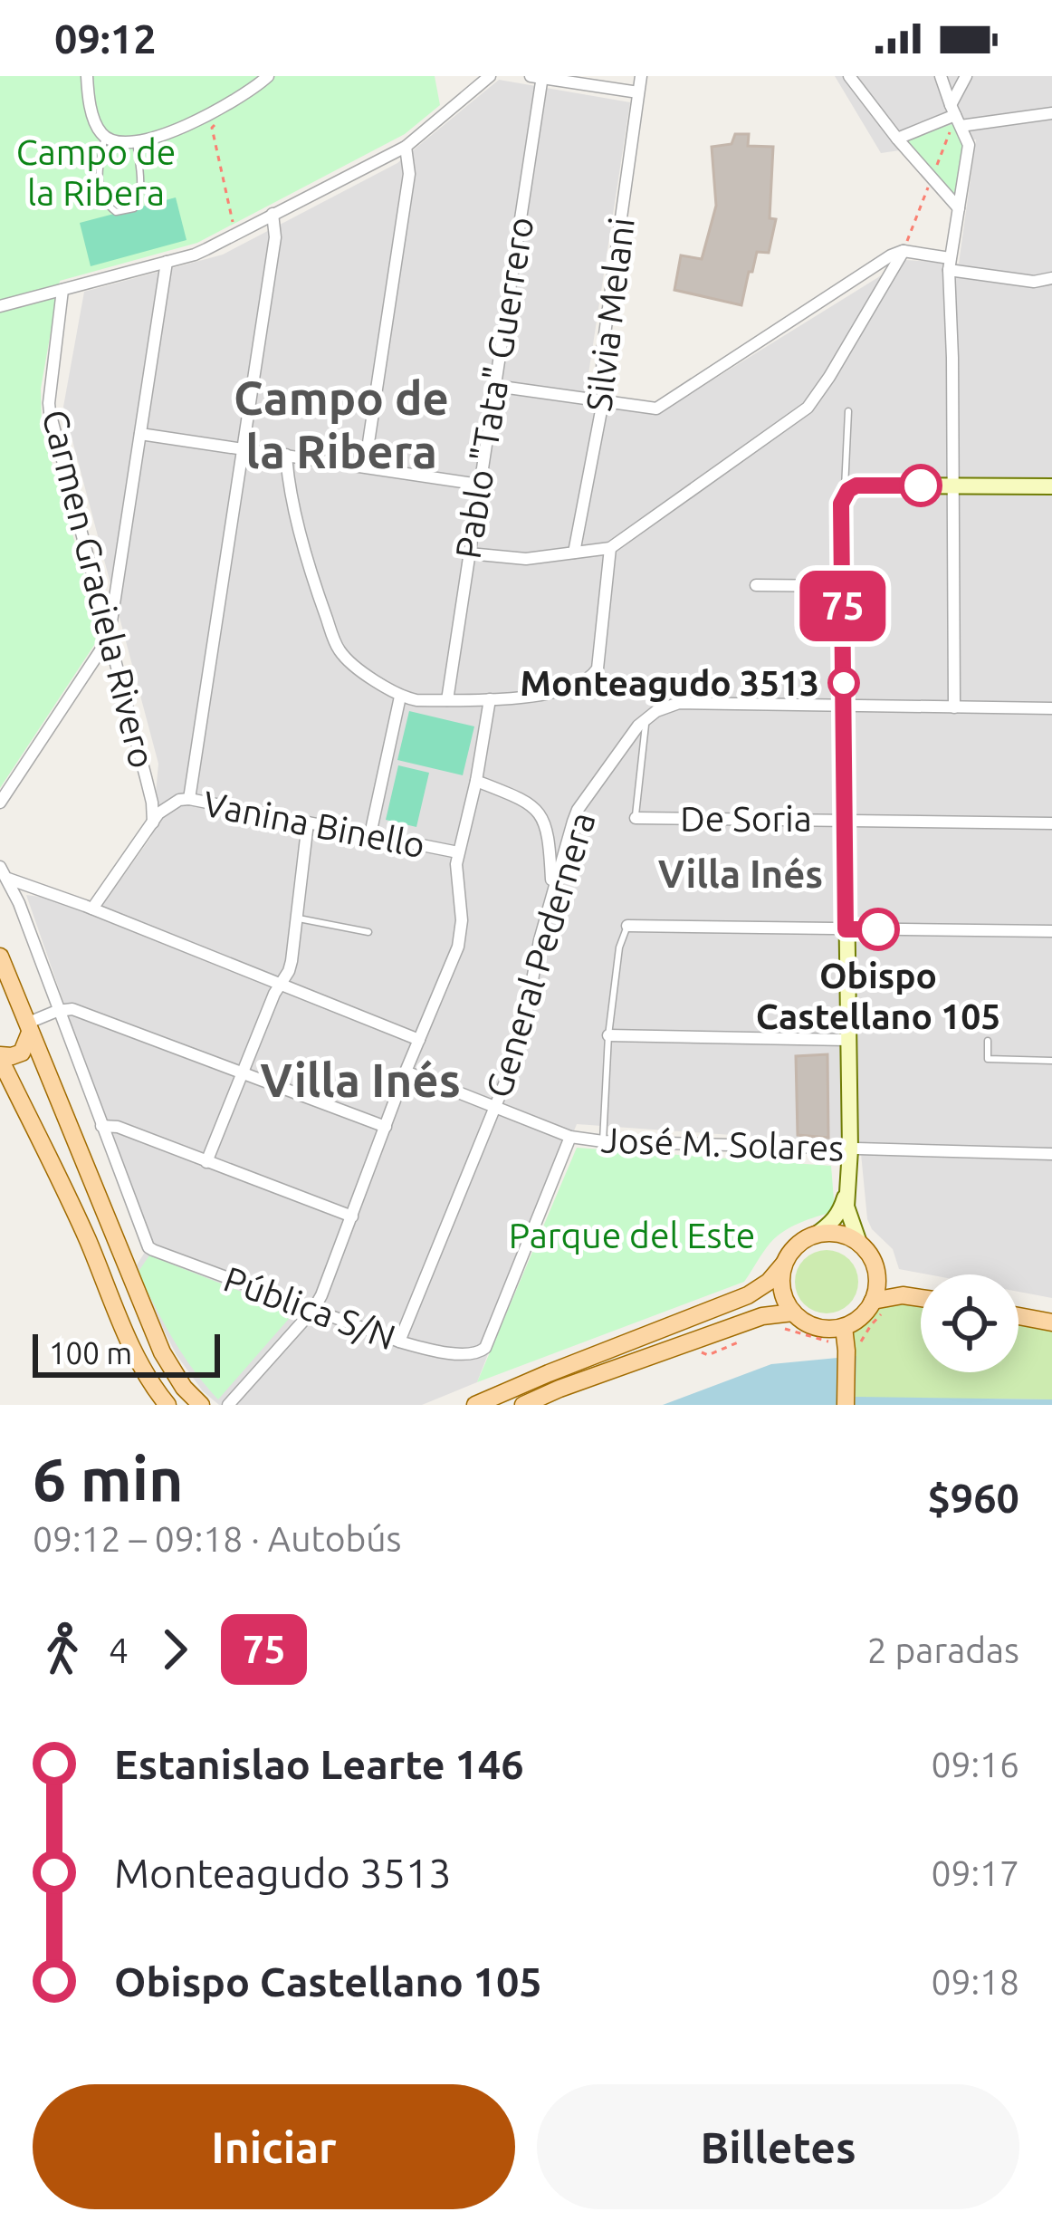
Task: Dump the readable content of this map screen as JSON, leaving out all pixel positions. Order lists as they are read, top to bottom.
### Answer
{
  "streets": {
    "street": [
      "Silvia Melani",
      "Pablo \"Tata\" Guerrero",
      "Carmen Graciela Rivero",
      "De Soria",
      "Vanina Binello",
      "General Pedernera",
      "José M. Solares",
      "Pública S/N"
    ]
  },
  "crossings": [
    ["Carmen Graciela Rivero", "Vanina Binello"],
    ["General Pedernera", "José M. Solares"],
    ["General Pedernera", "Pública S/N"],
    ["José M. Solares", "Pública S/N"]
  ],
  "districts": ["Campo de la Ribera", "Villa Inés", "Villa Inés"],
  "parks": ["Campo de la Ribera", "Parque del Este"],
  "places": ["Monteagudo 3513", "Obispo Castellano 105"],
  "lines": ["bus line 75"],
  "scale_bar": "100 m",
  "page": {
    "status": "09:12",
    "on_map": "75",
    "scale": "100 m",
    "heading": ["6 min", "09:12 – 09:18 · Autobús", "$960"],
    "legs": ["4", "75", "2 paradas"],
    "list": [
      {
        "name": "Estanislao Learte 146",
        "value": "09:16"
      },
      {
        "name": "Monteagudo 3513",
        "value": "09:17"
      },
      {
        "name": "Obispo Castellano 105",
        "value": "09:18"
      }
    ],
    "buttons": ["Iniciar", "Billetes"]
  }
}
